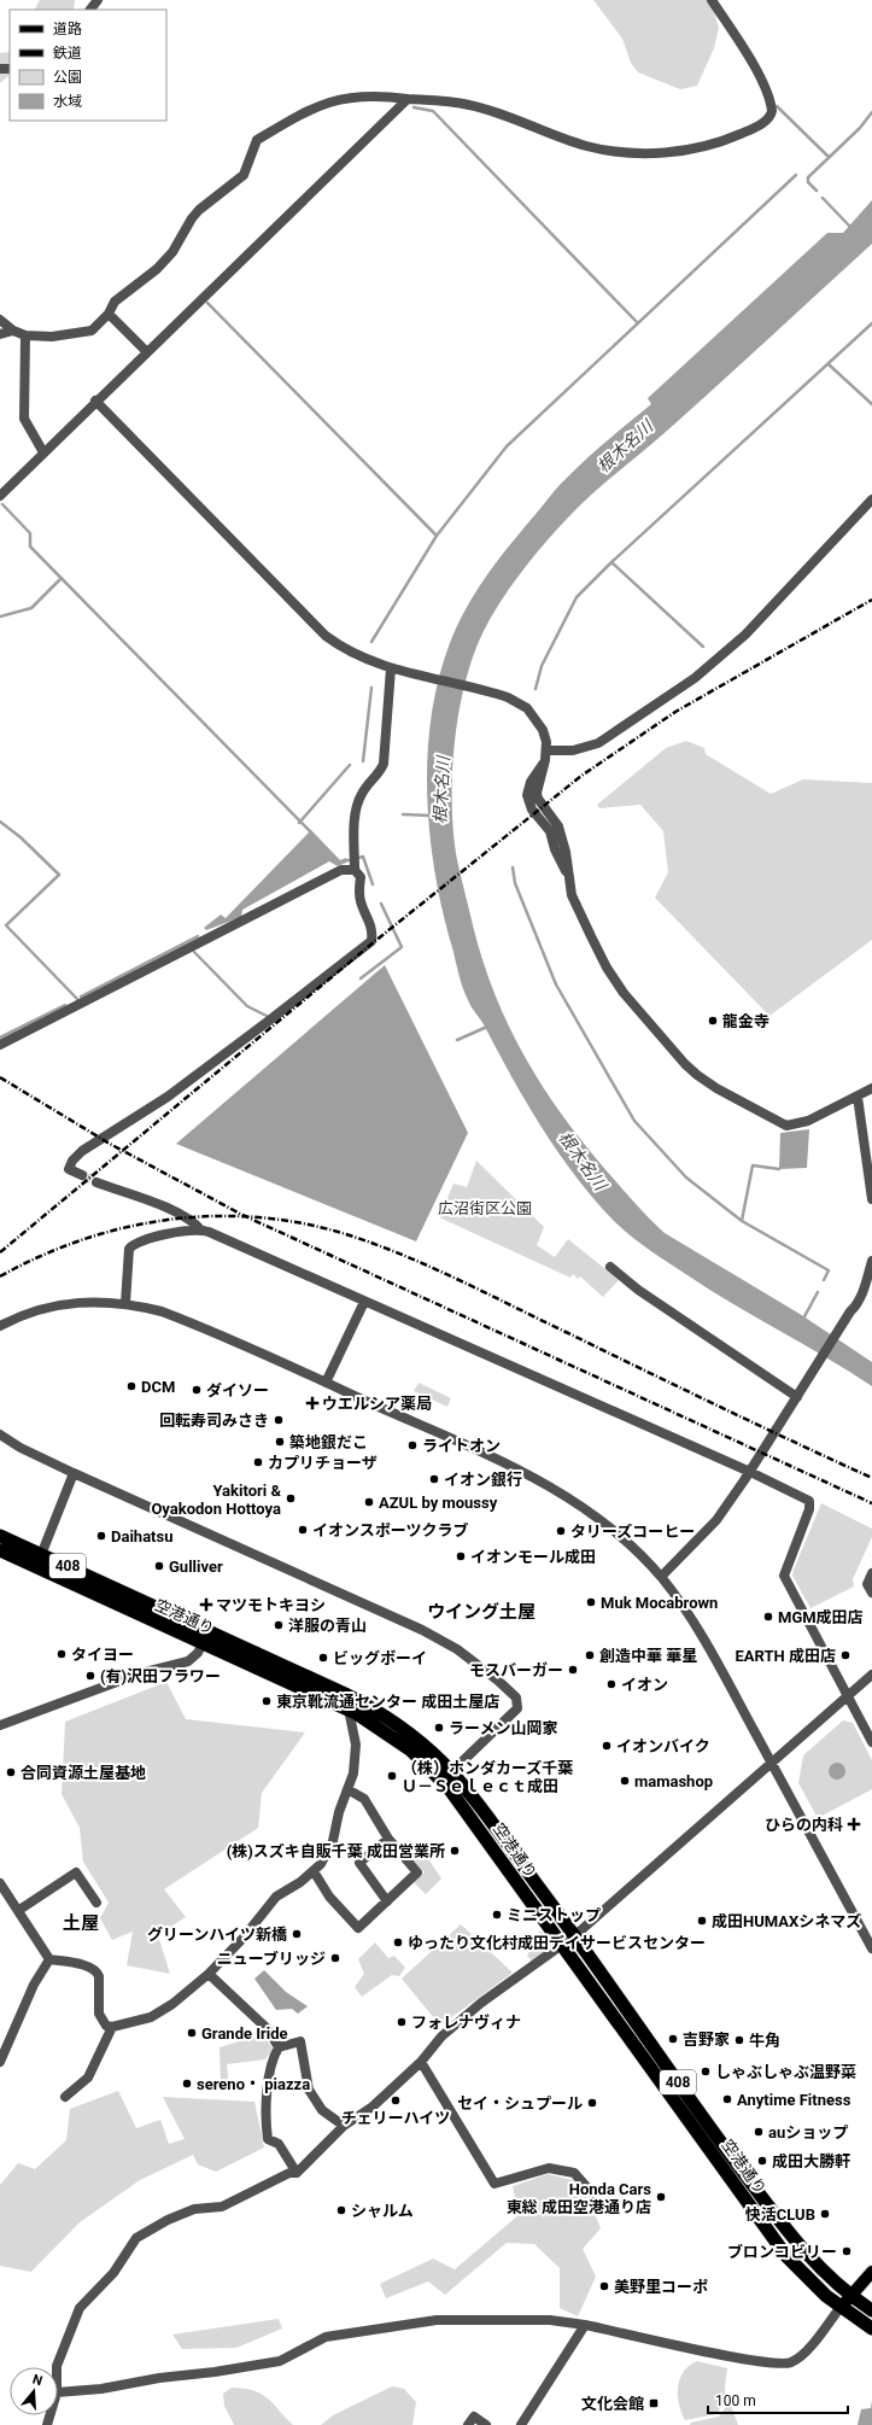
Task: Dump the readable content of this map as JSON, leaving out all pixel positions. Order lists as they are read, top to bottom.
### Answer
{
  "streets": {
    "highway": ["408", "空港通り"]
  },
  "districts": ["ウイング土屋", "土屋"],
  "water": ["根木名川"],
  "parks": ["広沼街区公園"],
  "places": {
    "other": [
      "龍金寺",
      "DCM",
      "ダイソー",
      "回転寿司みさき",
      "築地銀だこ",
      "ライトオン",
      "カプリチョーザ",
      "イオン銀行",
      "Yakitori & Oyakodon Hottoya",
      "AZUL by moussy",
      "イオンスポーツクラブ",
      "タリーズコーヒー",
      "Daihatsu",
      "イオンモール成田",
      "Gulliver",
      "Muk Mocabrown",
      "MGM成田店",
      "洋服の青山",
      "タイヨー",
      "創造中華 華星",
      "EARTH 成田店",
      "ビッグボーイ",
      "モスバーガー",
      "(有)沢田フラワー",
      "イオン",
      "東京靴流通センター 成田土屋店",
      "ラーメン山岡家",
      "イオンバイク",
      "合同資源土屋基地",
      "（株）ホンダカーズ千葉 Ｕ－Ｓｅｌｅｃｔ成田",
      "mamashop",
      "(株)スズキ自販千葉 成田営業所",
      "ミニストップ",
      "成田HUMAXシネマズ",
      "グリーンハイツ新橋",
      "ゆったり文化村成田デイサービスセンター",
      "ニューブリッジ",
      "フォレナヴィナ",
      "Grande Iride",
      "吉野家",
      "牛角",
      "しゃぶしゃぶ温野菜",
      "sereno・ piazza",
      "Anytime Fitness",
      "チェリーハイツ",
      "セイ・シュプール",
      "auショップ",
      "成田大勝軒",
      "Honda Cars 東総 成田空港通り店",
      "シャルム",
      "快活CLUB",
      "ブロンコビリー",
      "美野里コーポ"
    ],
    "health": ["ウエルシア薬局", "マツモトキヨシ", "ひらの内科"],
    "transit": ["文化会館"]
  },
  "legend": [
    "道路",
    "鉄道",
    "公園",
    "水域"
  ],
  "scale_bar": "100 m",
  "north": "top"
}
